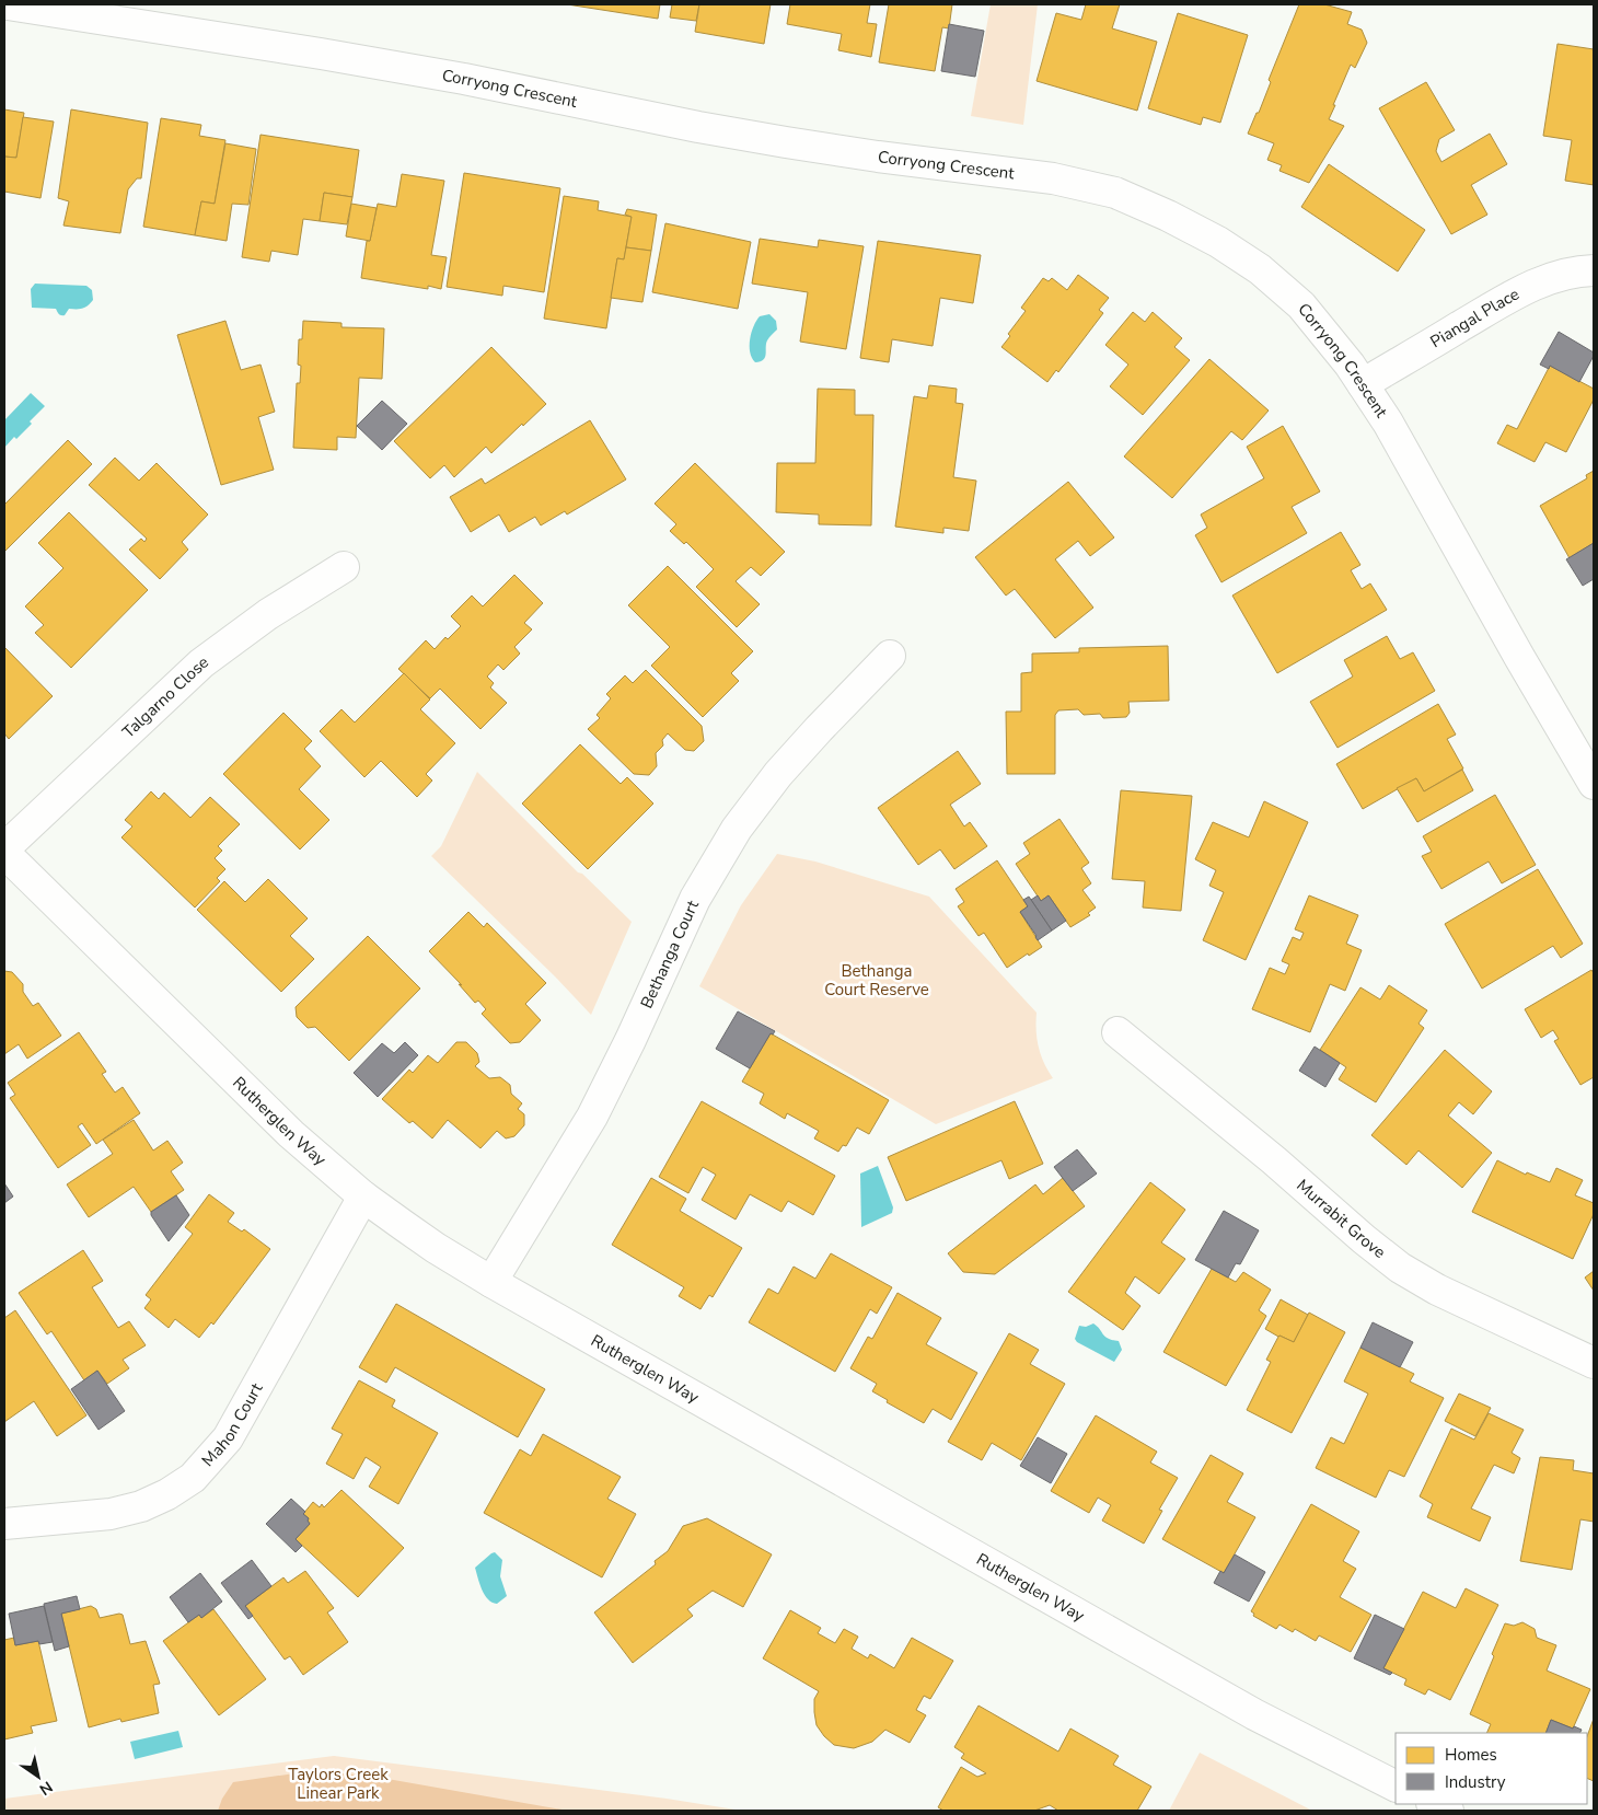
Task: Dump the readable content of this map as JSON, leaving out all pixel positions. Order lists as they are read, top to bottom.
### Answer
{
  "streets": {
    "street": [
      "Corryong Crescent",
      "Piangal Place",
      "Talgarno Close",
      "Bethanga Court",
      "Rutherglen Way",
      "Murrabit Grove",
      "Mahon Court"
    ]
  },
  "crossings": [
    ["Corryong Crescent", "Piangal Place"],
    ["Bethanga Court", "Rutherglen Way"],
    ["Rutherglen Way", "Mahon Court"]
  ],
  "parks": ["Bethanga Court Reserve", "Taylors Creek Linear Park"],
  "legend": ["Homes", "Industry"],
  "north": "bottom right"
}
